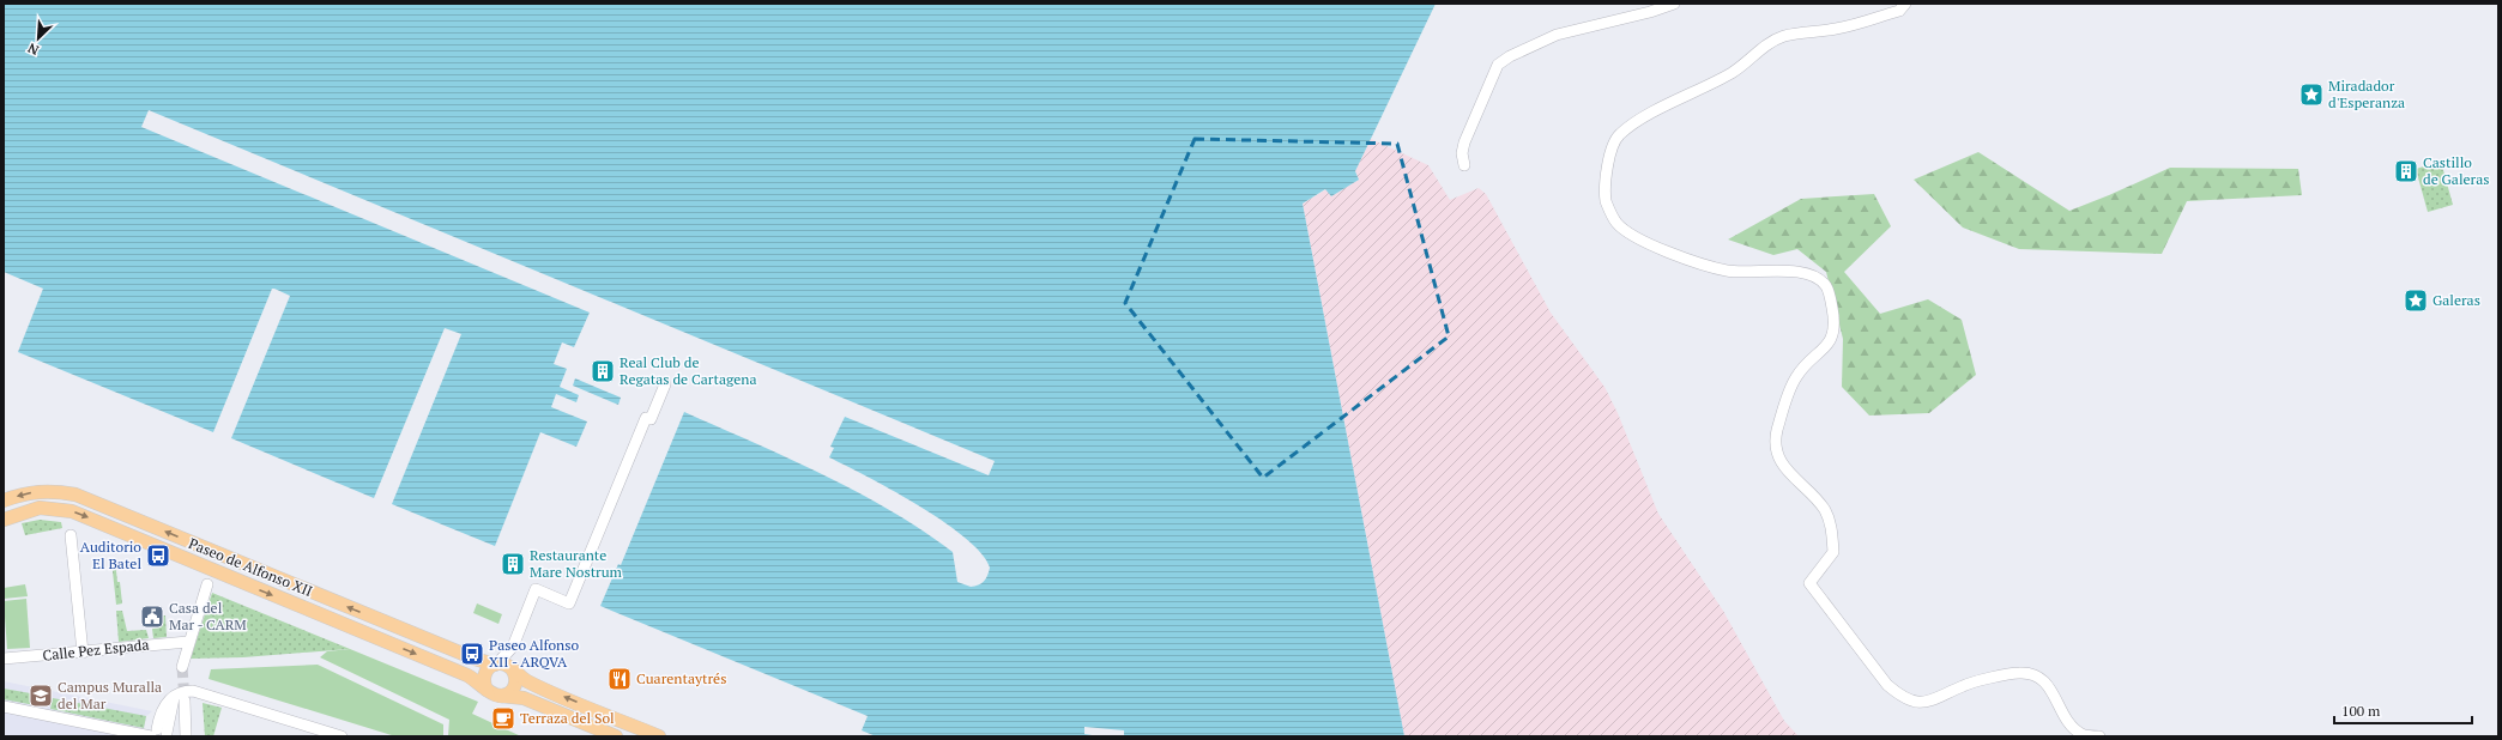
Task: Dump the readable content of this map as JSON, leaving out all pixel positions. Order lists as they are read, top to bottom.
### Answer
{
  "streets": {
    "main road": ["Paseo de Alfonso XII"],
    "street": ["Calle Pez Espada"]
  },
  "places": {
    "place": ["Miradador d'Esperanza", "Galeras"],
    "building": ["Castillo de Galeras", "Real Club de Regatas de Cartagena", "Restaurante Mare Nostrum"],
    "bus stop": ["Auditorio El Batel", "Paseo Alfonso XII - ARQVA"],
    "public building": ["Casa del Mar - CARM"],
    "restaurant": ["Cuarentaytrés"],
    "school or university": ["Campus Muralla del Mar"],
    "cafe": ["Terraza del Sol"]
  },
  "scale_bar": "100 m",
  "north": "bottom left"
}
